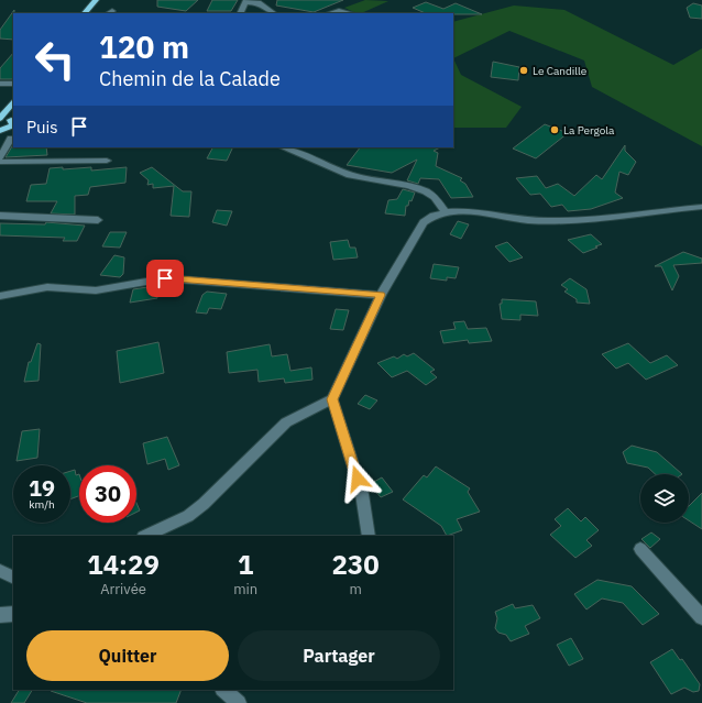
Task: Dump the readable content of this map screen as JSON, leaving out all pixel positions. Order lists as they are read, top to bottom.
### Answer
{
  "places": ["Le Candille", "La Pergola"],
  "page": {
    "turn": ["120 m", "Chemin de la Calade"],
    "then": "Puis",
    "speed": "19 km/h",
    "limit": "30",
    "eta": [
      "14:29",
      "Arrivée",
      "1",
      "min",
      "230",
      "m"
    ],
    "buttons": ["Quitter", "Partager"]
  }
}
